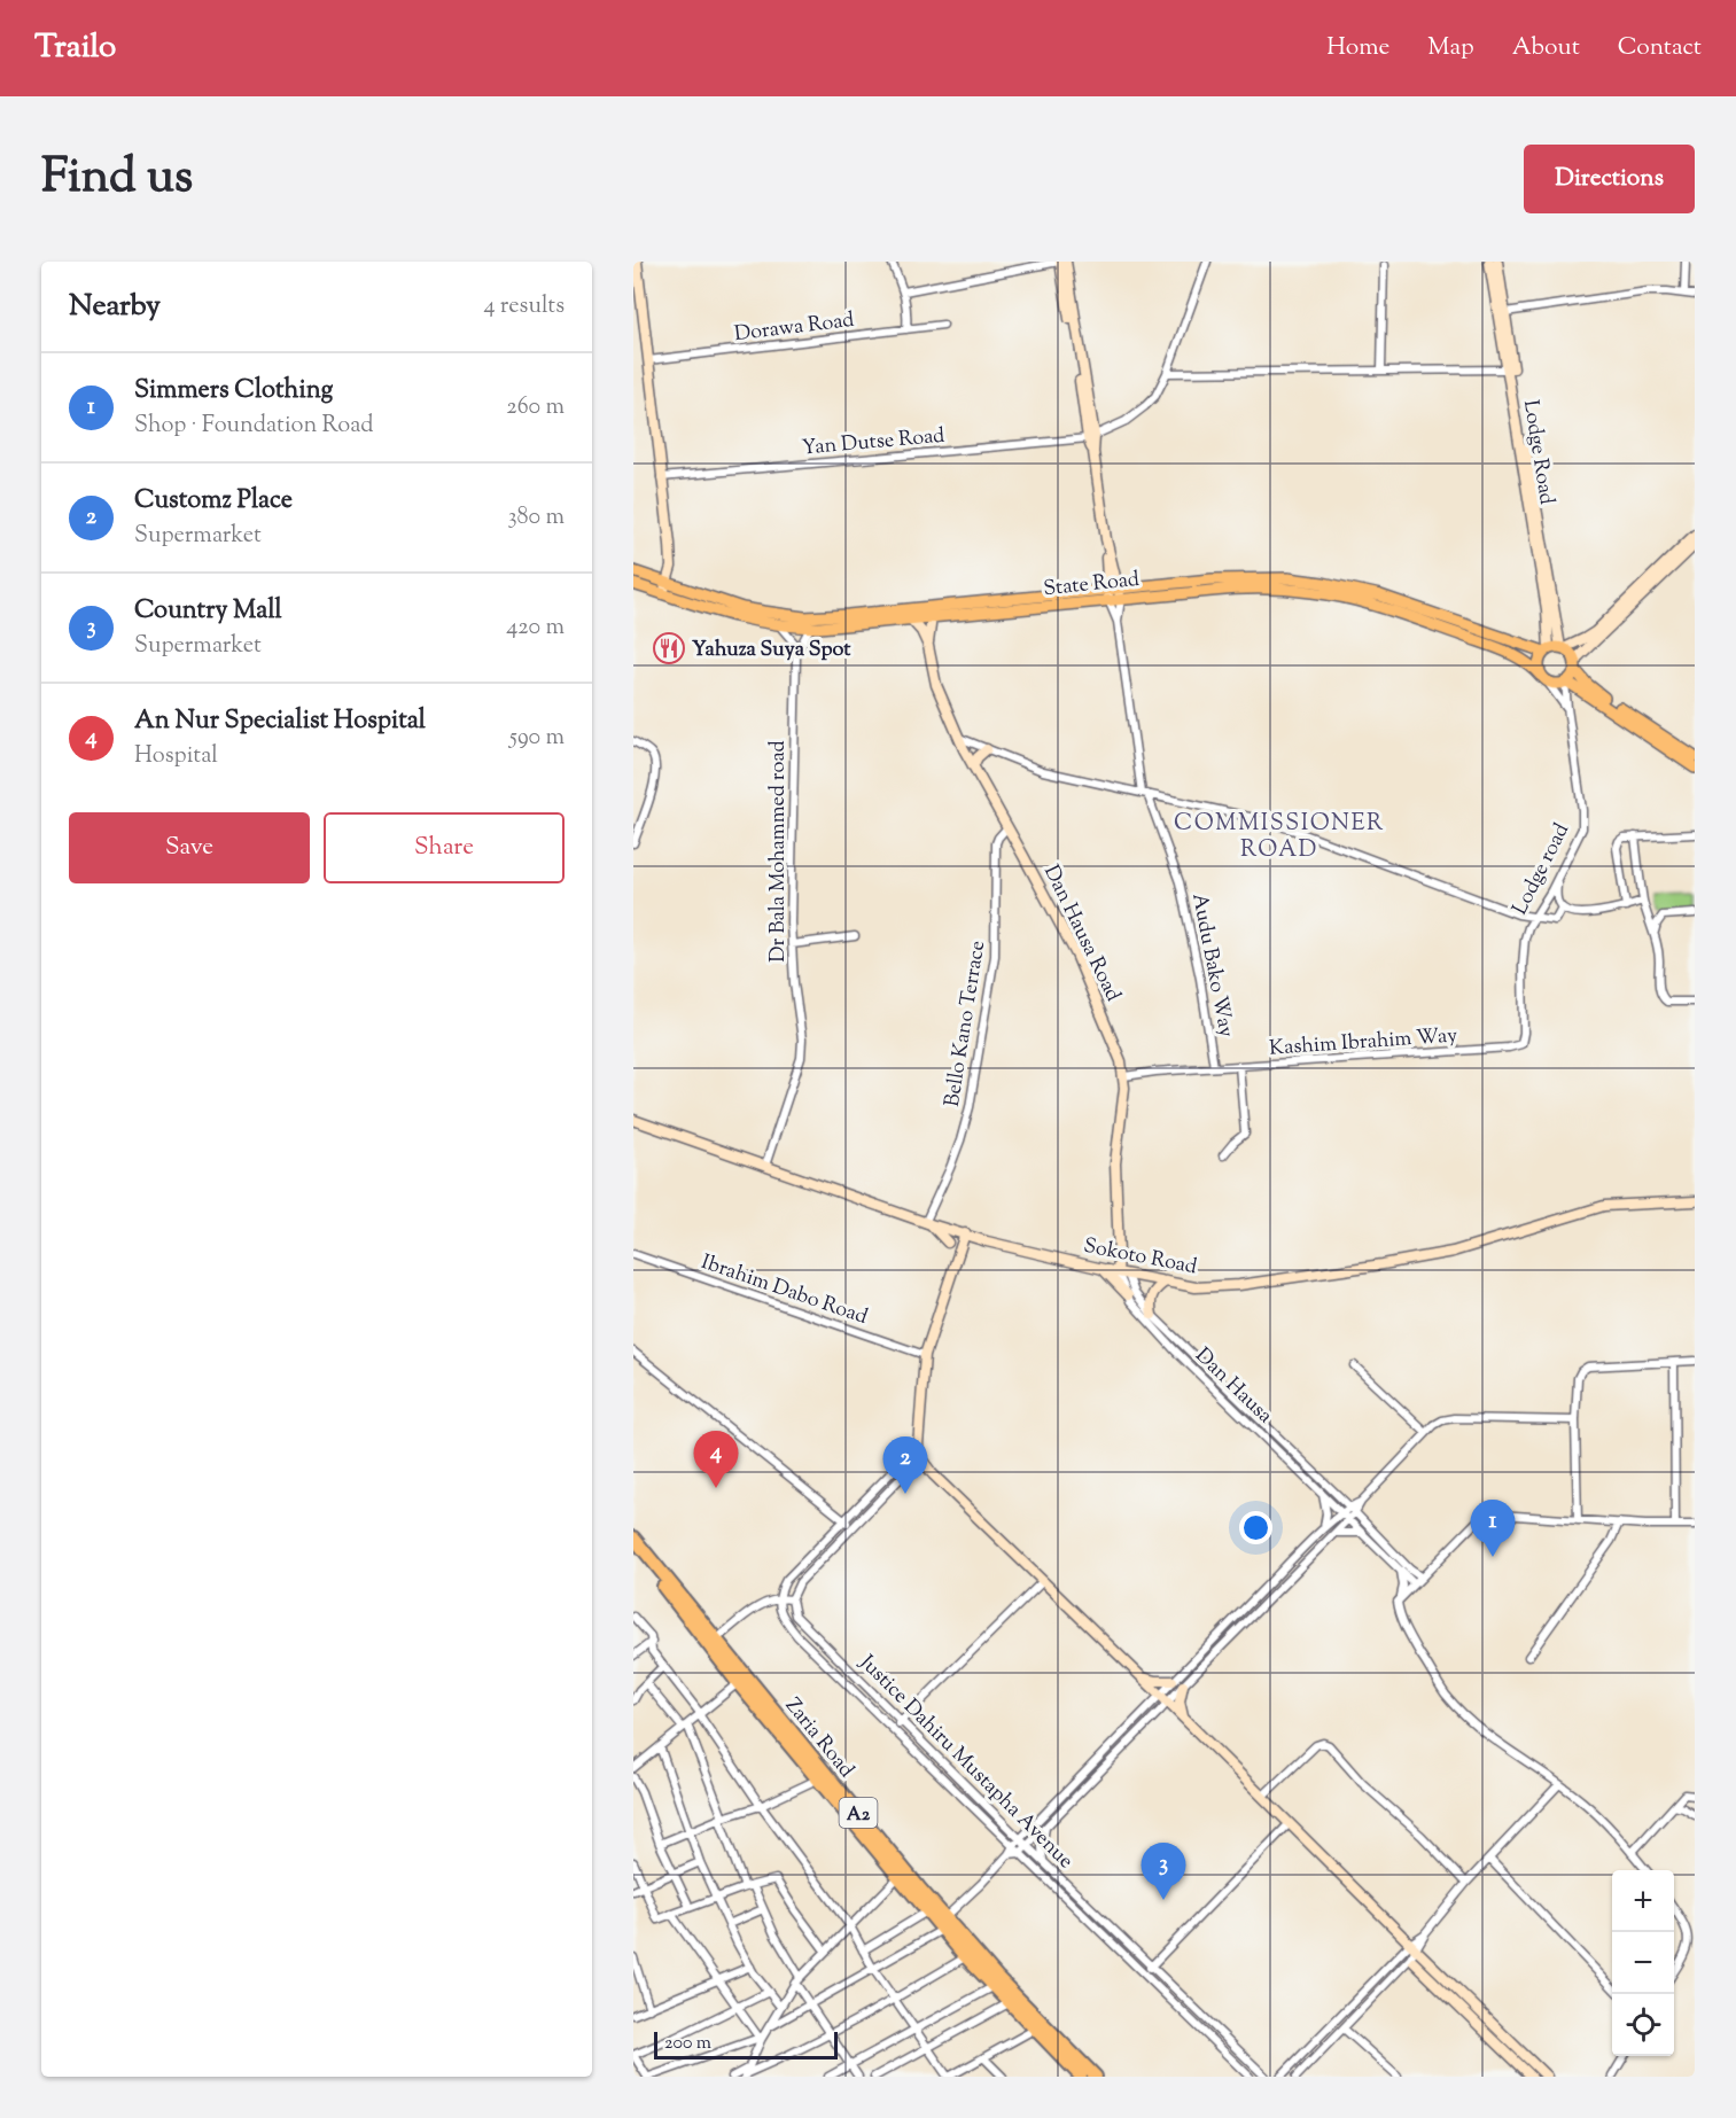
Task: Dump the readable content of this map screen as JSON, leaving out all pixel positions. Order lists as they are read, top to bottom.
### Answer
{
  "streets": {
    "highway": ["Zaria Road", "A2"],
    "main road": ["State Road"],
    "street": [
      "Dorawa Road",
      "Yan Dutse Road",
      "Lodge Road",
      "Dr Bala Mohammed road",
      "Lodge road",
      "Dan Hausa Road",
      "Audu Bako Way",
      "Bello Kano Terrace",
      "Kashim Ibrahim Way",
      "Sokoto Road",
      "Ibrahim Dabo Road",
      "Dan Hausa",
      "Justice Dahiru Mustapha Avenue"
    ]
  },
  "crossings": [
    ["Lodge Road", "State Road"],
    ["Lodge Road", "Lodge road"],
    ["State Road", "Lodge road"],
    ["State Road", "Dan Hausa Road"],
    ["State Road", "Audu Bako Way"],
    ["Dr Bala Mohammed road", "Sokoto Road"],
    ["Lodge road", "Kashim Ibrahim Way"],
    ["Dan Hausa Road", "Bello Kano Terrace"],
    ["Dan Hausa Road", "Kashim Ibrahim Way"],
    ["Dan Hausa Road", "Sokoto Road"],
    ["Dan Hausa Road", "Dan Hausa"],
    ["Audu Bako Way", "Kashim Ibrahim Way"],
    ["Bello Kano Terrace", "Sokoto Road"],
    ["Sokoto Road", "Dan Hausa"]
  ],
  "districts": ["COMMISSIONER ROAD"],
  "places": {
    "restaurant": ["Yahuza Suya Spot"]
  },
  "scale_bar": "200 m",
  "page": {
    "header": "Trailo",
    "nav": [
      "Home",
      "Map",
      "About",
      "Contact"
    ],
    "title": "Find us",
    "buttons": [
      "Directions",
      ["Save", "Share"]
    ],
    "heading": ["Nearby", "4 results"],
    "list": [
      {
        "mark": "1",
        "name": "Simmers Clothing",
        "note": "Shop · Foundation Road",
        "value": "260 m"
      },
      {
        "mark": "2",
        "name": "Customz Place",
        "note": "Supermarket",
        "value": "380 m"
      },
      {
        "mark": "3",
        "name": "Country Mall",
        "note": "Supermarket",
        "value": "420 m"
      },
      {
        "mark": "4",
        "name": "An Nur Specialist Hospital",
        "note": "Hospital",
        "value": "590 m"
      }
    ],
    "pins": [
      "4",
      "2",
      "1",
      "3"
    ],
    "map_buttons": ["+", "−"],
    "scale": "200 m"
  }
}
